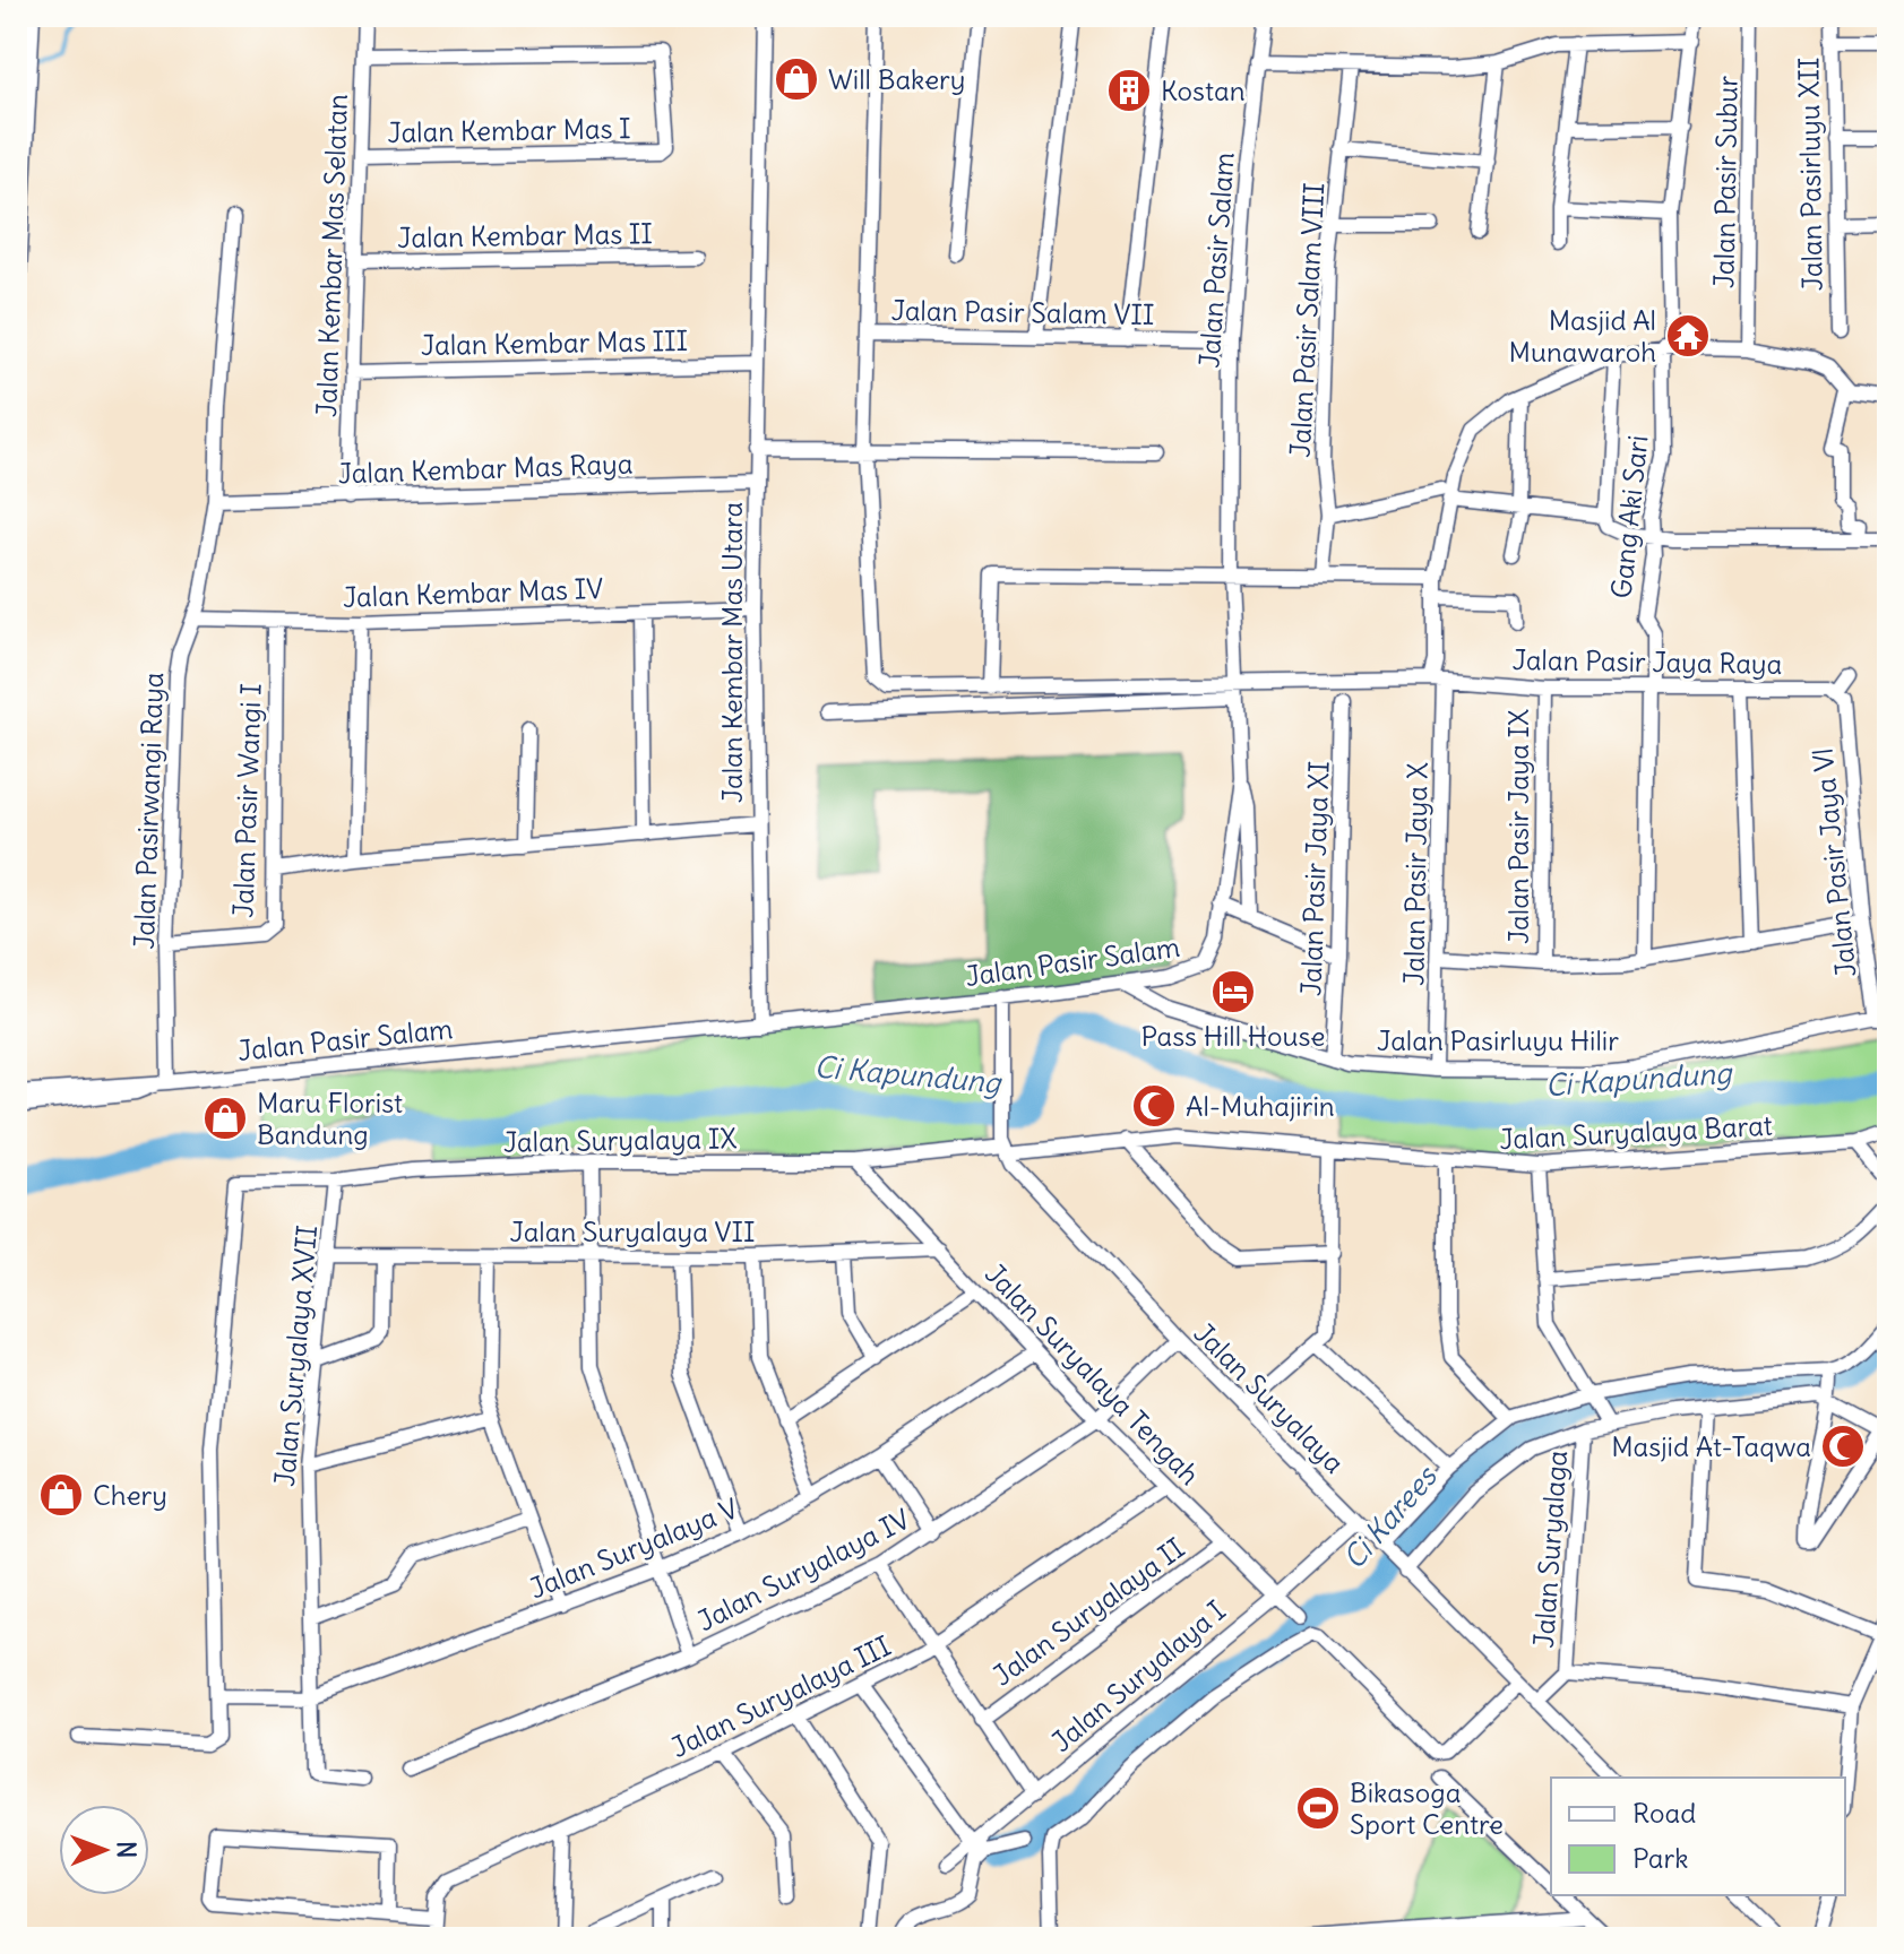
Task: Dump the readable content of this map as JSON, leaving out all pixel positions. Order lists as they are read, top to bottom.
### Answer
{
  "streets": {
    "street": [
      "Jalan Kembar Mas I",
      "Jalan Pasirluyu XII",
      "Jalan Pasir Subur",
      "Jalan Kembar Mas II",
      "Jalan Kembar Mas Selatan",
      "Jalan Pasir Salam",
      "Jalan Pasir Salam VII",
      "Jalan Pasir Salam VIII",
      "Jalan Kembar Mas III",
      "Jalan Kembar Mas Raya",
      "Gang Aki Sari",
      "Jalan Kembar Mas IV",
      "Jalan Kembar Mas Utara",
      "Jalan Pasir Jaya Raya",
      "Jalan Pasir Wangi I",
      "Jalan Pasirwangi Raya",
      "Jalan Pasir Jaya IX",
      "Jalan Pasir Jaya Vl",
      "Jalan Pasir Jaya X",
      "Jalan Pasir Jaya XI",
      "Jalan Pasirluyu Hilir",
      "Jalan Suryalaya Barat",
      "Jalan Suryalaya IX",
      "Jalan Suryalaya VII",
      "Jalan Suryalaya XVII",
      "Jalan Suryalaya Tengah",
      "Jalan Suryalaya",
      "Jalan Suryalaya V",
      "Jalan Suryalaga",
      "Jalan Suryalaya IV",
      "Jalan Suryalaya II",
      "Jalan Suryalaya I",
      "Jalan Suryalaya III"
    ]
  },
  "crossings": [
    ["Jalan Kembar Mas I", "Jalan Kembar Mas Selatan"],
    ["Jalan Pasir Subur", "Jalan Pasir Jaya X"],
    ["Jalan Kembar Mas II", "Jalan Kembar Mas Selatan"],
    ["Jalan Kembar Mas Selatan", "Jalan Kembar Mas III"],
    ["Jalan Kembar Mas Selatan", "Jalan Kembar Mas Raya"],
    ["Jalan Pasir Salam", "Jalan Pasir Salam VII"],
    ["Jalan Pasir Salam", "Jalan Kembar Mas Utara"],
    ["Jalan Pasir Salam", "Jalan Pasir Jaya Raya"],
    ["Jalan Pasir Salam", "Jalan Pasirwangi Raya"],
    ["Jalan Pasir Salam", "Jalan Pasirluyu Hilir"],
    ["Jalan Kembar Mas III", "Jalan Kembar Mas Utara"],
    ["Jalan Kembar Mas Raya", "Jalan Kembar Mas Utara"],
    ["Jalan Kembar Mas Raya", "Jalan Pasirwangi Raya"],
    ["Gang Aki Sari", "Jalan Pasir Jaya Raya"],
    ["Gang Aki Sari", "Jalan Pasir Jaya X"],
    ["Jalan Kembar Mas IV", "Jalan Kembar Mas Utara"],
    ["Jalan Kembar Mas IV", "Jalan Pasir Wangi I"],
    ["Jalan Kembar Mas IV", "Jalan Pasirwangi Raya"],
    ["Jalan Pasir Jaya Raya", "Jalan Pasir Jaya IX"],
    ["Jalan Pasir Jaya Raya", "Jalan Pasir Jaya Vl"],
    ["Jalan Pasir Jaya Raya", "Jalan Pasir Jaya X"],
    ["Jalan Pasir Wangi I", "Jalan Pasirwangi Raya"],
    ["Jalan Pasir Jaya Vl", "Jalan Pasirluyu Hilir"],
    ["Jalan Pasir Jaya X", "Jalan Pasirluyu Hilir"],
    ["Jalan Pasir Jaya XI", "Jalan Pasirluyu Hilir"],
    ["Jalan Suryalaya Barat", "Jalan Suryalaya IX"],
    ["Jalan Suryalaya IX", "Jalan Suryalaya XVII"],
    ["Jalan Suryalaya IX", "Jalan Suryalaya Tengah"],
    ["Jalan Suryalaya IX", "Jalan Suryalaya"],
    ["Jalan Suryalaya IX", "Jalan Suryalaya V"],
    ["Jalan Suryalaya VII", "Jalan Suryalaya XVII"],
    ["Jalan Suryalaya VII", "Jalan Suryalaya Tengah"],
    ["Jalan Suryalaya XVII", "Jalan Suryalaya V"],
    ["Jalan Suryalaya Tengah", "Jalan Suryalaya V"],
    ["Jalan Suryalaya Tengah", "Jalan Suryalaya IV"],
    ["Jalan Suryalaya Tengah", "Jalan Suryalaya II"],
    ["Jalan Suryalaya Tengah", "Jalan Suryalaya I"],
    ["Jalan Suryalaya Tengah", "Jalan Suryalaya III"],
    ["Jalan Suryalaya", "Jalan Suryalaya IV"],
    ["Jalan Suryalaya", "Jalan Suryalaya I"]
  ],
  "water": ["Ci Kapundung", "Ci Karees"],
  "places": {
    "shop": ["Will Bakery", "Maru Florist Bandung", "Chery"],
    "building": ["Kostan"],
    "temple": ["Masjid Al Munawaroh"],
    "hotel": ["Pass Hill House"],
    "mosque": ["Al-Muhajirin", "Masjid At-Taqwa"],
    "sports": ["Bikasoga Sport Centre"]
  },
  "legend": ["Road", "Park"],
  "north": "right"
}
